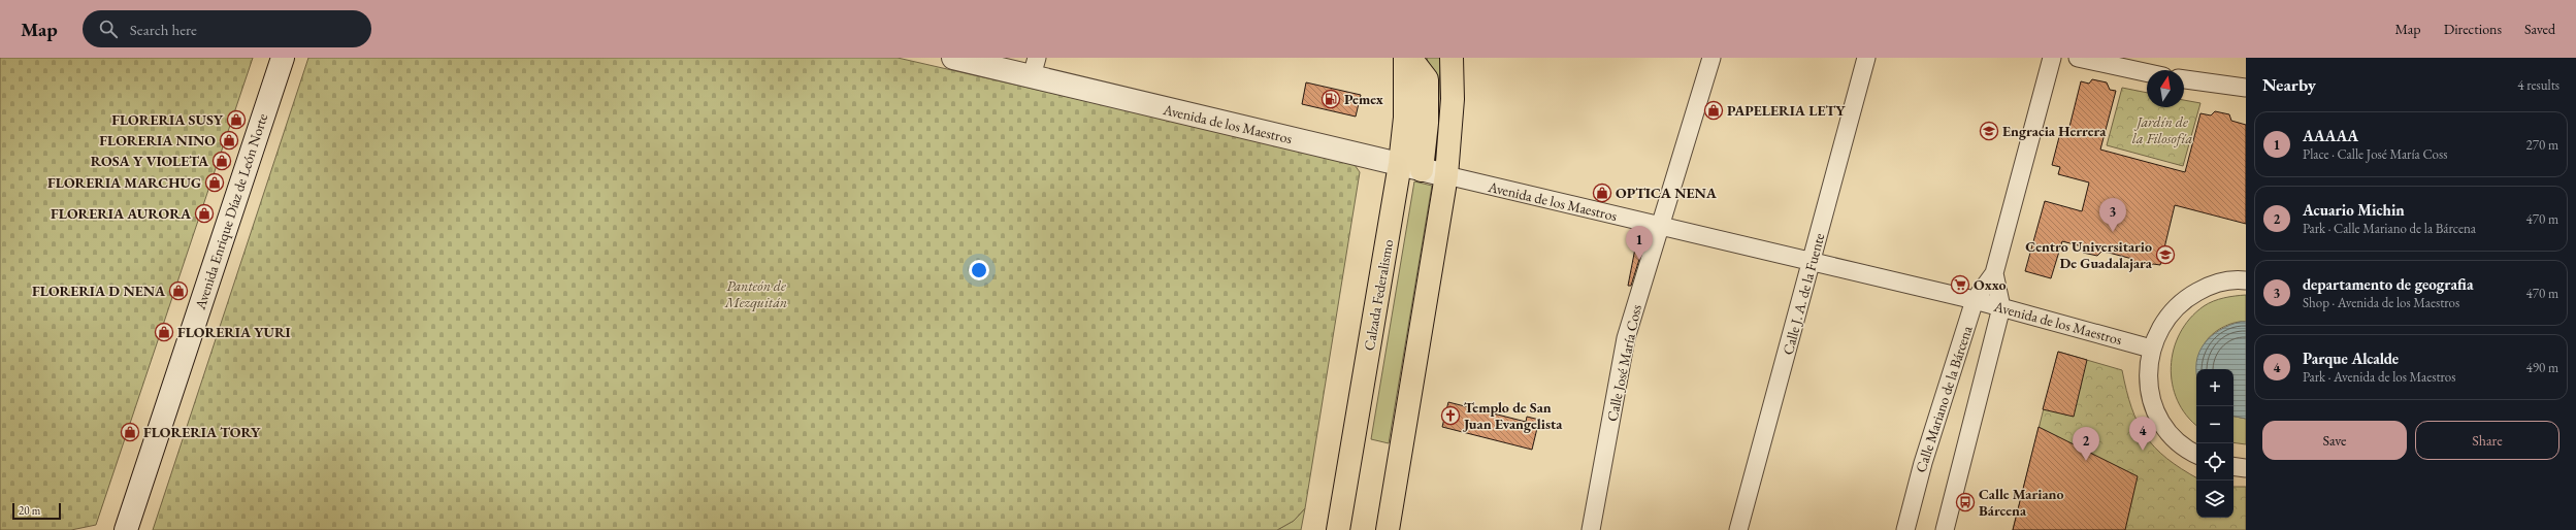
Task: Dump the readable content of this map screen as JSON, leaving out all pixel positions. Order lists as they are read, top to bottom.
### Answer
{
  "streets": {
    "main road": ["Calzada Federalismo"],
    "street": [
      "Avenida de los Maestros",
      "Avenida Enrique Díaz de León Norte",
      "Calle J. A. de la Fuente",
      "Calle José María Coss",
      "Calle Mariano de la Bárcena"
    ]
  },
  "crossings": [
    ["Avenida de los Maestros", "Calle J. A. de la Fuente"],
    ["Avenida de los Maestros", "Calzada Federalismo"],
    ["Avenida de los Maestros", "Calle José María Coss"],
    ["Avenida de los Maestros", "Calle Mariano de la Bárcena"]
  ],
  "parks": ["Jardín de la Filosofía", "Panteón de Mezquitán"],
  "places": {
    "fuel station": ["Pemex"],
    "shop": [
      "PAPELERIA LETY",
      "FLORERIA SUSY",
      "FLORERIA NINO",
      "ROSA Y VIOLETA",
      "FLORERIA MARCHUG",
      "OPTICA NENA",
      "FLORERIA AURORA",
      "FLORERIA D NENA",
      "FLORERIA YURI",
      "FLORERIA TORY"
    ],
    "school or university": ["Engracia Herrera", "Centro Universitario De Guadalajara"],
    "supermarket": ["Oxxo"],
    "church": ["Templo de San Juan Evangelista"],
    "bus stop": ["Calle Mariano Bárcena"]
  },
  "scale_bar": "20 m",
  "north": "top",
  "page": {
    "header": "Map",
    "search": "Search here",
    "nav": ["Map", "Directions", "Saved"],
    "heading": ["Nearby", "4 results"],
    "list": [
      {
        "mark": "1",
        "name": "AAAAA",
        "note": "Place · Calle José María Coss",
        "value": "270 m"
      },
      {
        "mark": "2",
        "name": "Acuario Michin",
        "note": "Park · Calle Mariano de la Bárcena",
        "value": "470 m"
      },
      {
        "mark": "3",
        "name": "departamento de geografia",
        "note": "Shop · Avenida de los Maestros",
        "value": "470 m"
      },
      {
        "mark": "4",
        "name": "Parque Alcalde",
        "note": "Park · Avenida de los Maestros",
        "value": "490 m"
      }
    ],
    "pins": [
      "3",
      "1",
      "4",
      "2"
    ],
    "map_buttons": ["+", "−"],
    "buttons": ["Save", "Share"],
    "scale": "20 m"
  }
}
